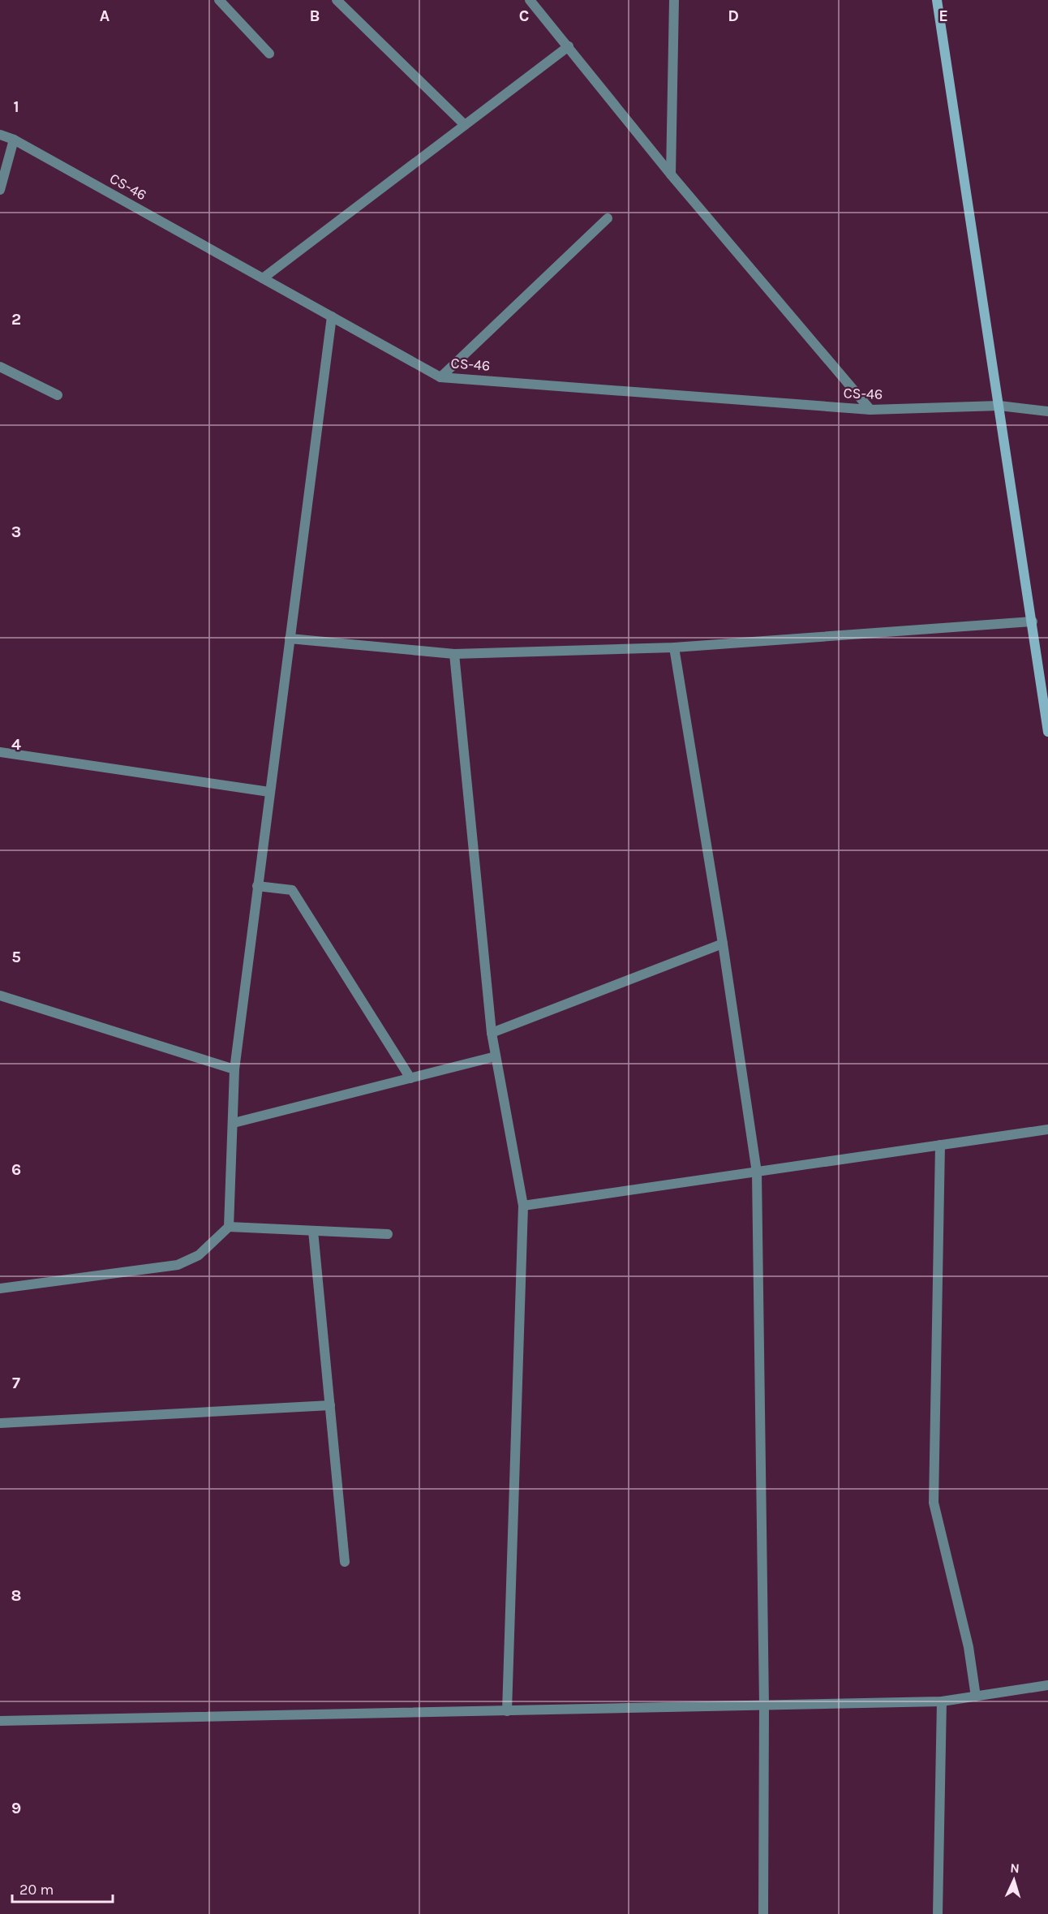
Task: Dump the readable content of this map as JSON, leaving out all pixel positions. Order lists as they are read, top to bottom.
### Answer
{
  "streets": {
    "street": ["CS-46"]
  },
  "scale_bar": "20 m",
  "north": "top",
  "grid": {
    "columns": [
      "A",
      "B",
      "C",
      "D",
      "E"
    ],
    "rows": [
      "1",
      "2",
      "3",
      "4",
      "5",
      "6",
      "7",
      "8",
      "9"
    ]
  }
}
